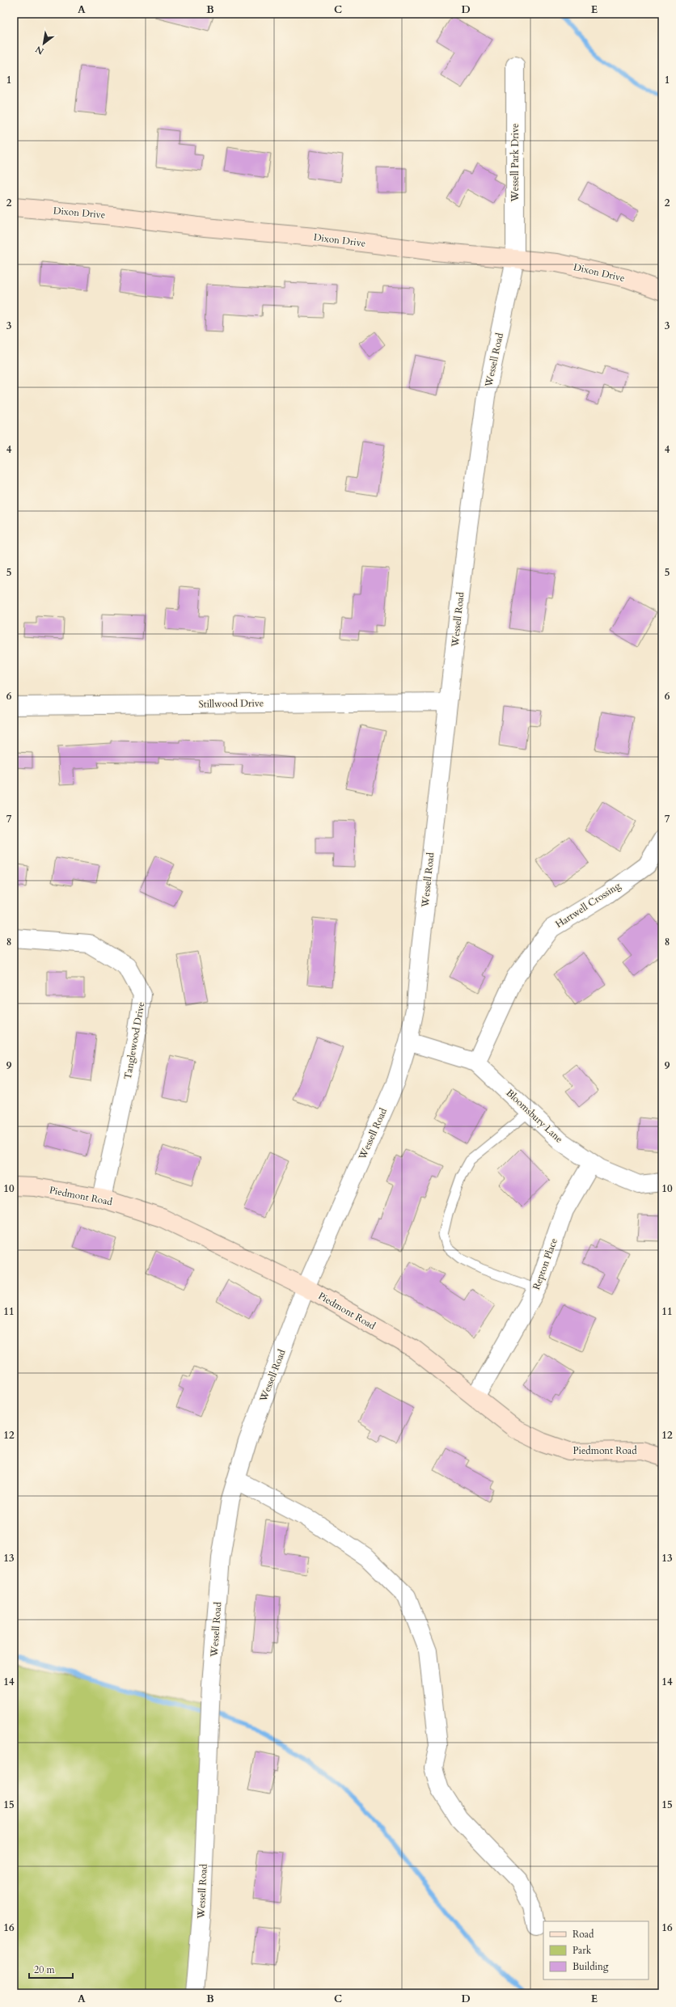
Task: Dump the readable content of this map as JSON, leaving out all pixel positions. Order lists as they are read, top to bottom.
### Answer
{
  "streets": {
    "street": [
      "Wessell Park Drive",
      "Dixon Drive",
      "Wessell Road",
      "Stillwood Drive",
      "Hartwell Crossing",
      "Tanglewood Drive",
      "Bloomsbury Lane",
      "Piedmont Road",
      "Repton Place"
    ]
  },
  "crossings": [
    ["Wessell Park Drive", "Dixon Drive"],
    ["Wessell Park Drive", "Wessell Road"],
    ["Dixon Drive", "Wessell Road"],
    ["Wessell Road", "Stillwood Drive"],
    ["Wessell Road", "Bloomsbury Lane"],
    ["Wessell Road", "Piedmont Road"],
    ["Hartwell Crossing", "Bloomsbury Lane"],
    ["Tanglewood Drive", "Piedmont Road"],
    ["Bloomsbury Lane", "Repton Place"],
    ["Piedmont Road", "Repton Place"]
  ],
  "legend": ["Road", "Park", "Building"],
  "scale_bar": "20 m",
  "north": "bottom left",
  "grid": {
    "columns": [
      "A",
      "B",
      "C",
      "D",
      "E"
    ],
    "rows": [
      "1",
      "2",
      "3",
      "4",
      "5",
      "6",
      "7",
      "8",
      "9",
      "10",
      "11",
      "12",
      "13",
      "14",
      "15",
      "16"
    ]
  }
}
